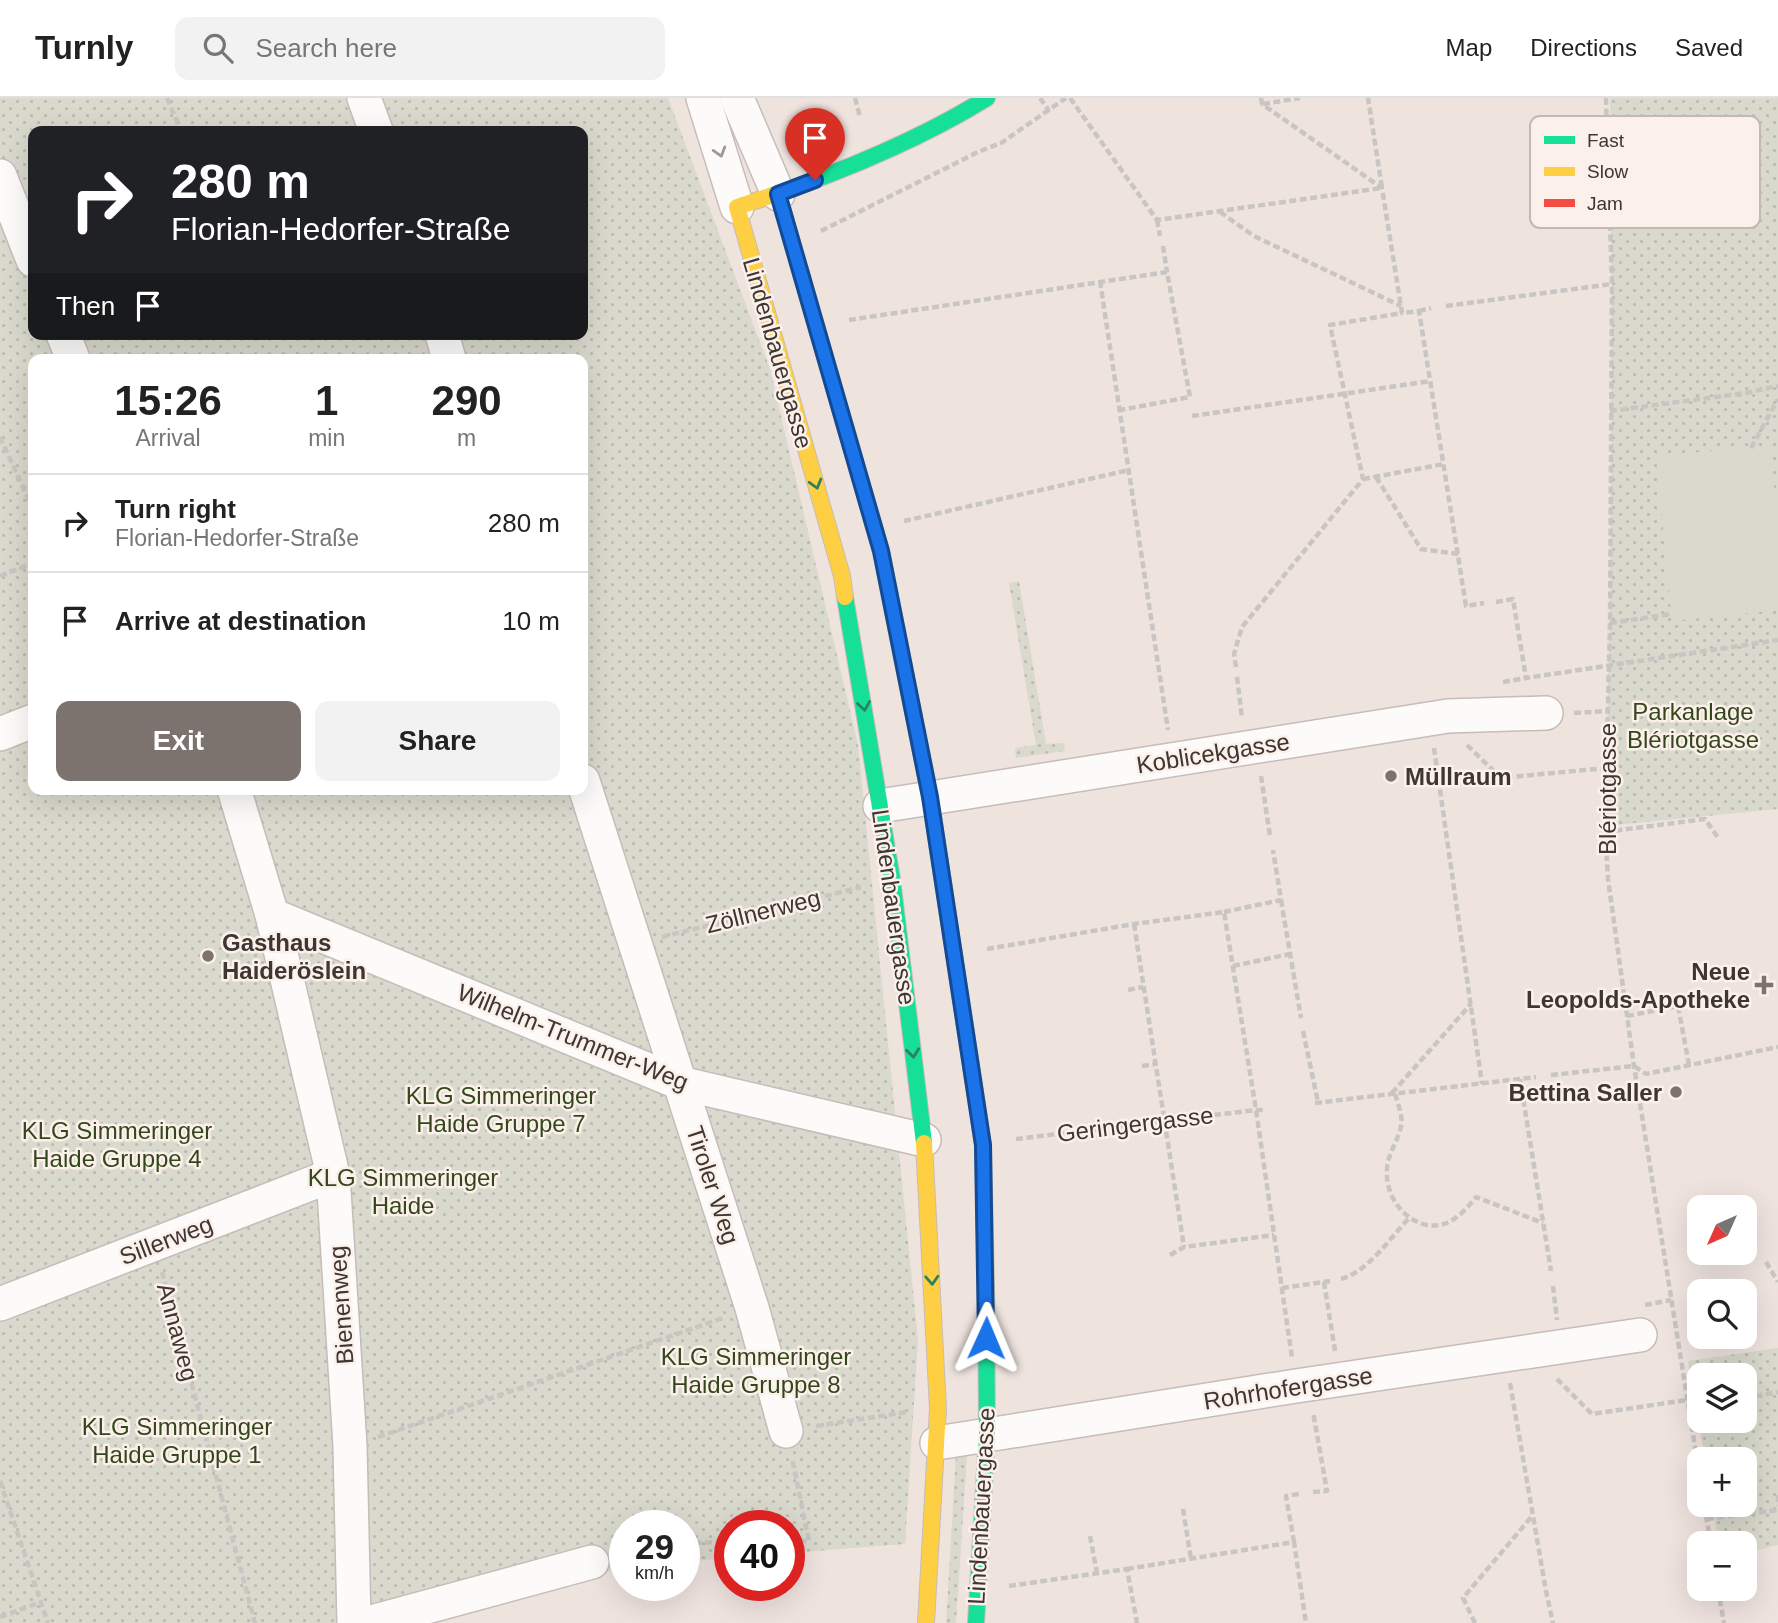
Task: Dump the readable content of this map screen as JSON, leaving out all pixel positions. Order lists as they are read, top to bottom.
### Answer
{
  "streets": {
    "street": [
      "Lindenbauergasse",
      "Koblicekgasse",
      "Wilhelm-Trummer-Weg",
      "Tiroler Weg",
      "Sillerweg",
      "Bienenweg",
      "Rohrhofergasse"
    ],
    "path": [
      "Blériotgasse",
      "Zöllnerweg",
      "Geringergasse",
      "Annaweg"
    ]
  },
  "crossings": [
    ["Lindenbauergasse", "Koblicekgasse"],
    ["Lindenbauergasse", "Zöllnerweg"],
    ["Lindenbauergasse", "Wilhelm-Trummer-Weg"],
    ["Lindenbauergasse", "Rohrhofergasse"],
    ["Zöllnerweg", "Tiroler Weg"],
    ["Wilhelm-Trummer-Weg", "Tiroler Weg"],
    ["Wilhelm-Trummer-Weg", "Bienenweg"],
    ["Sillerweg", "Bienenweg"],
    ["Sillerweg", "Annaweg"]
  ],
  "parks": [
    "Parkanlage Blériotgasse",
    "KLG Simmeringer Haide Gruppe 7",
    "KLG Simmeringer Haide Gruppe 4",
    "KLG Simmeringer Haide",
    "KLG Simmeringer Haide Gruppe 8",
    "KLG Simmeringer Haide Gruppe 1"
  ],
  "places": {
    "other": ["Müllraum", "Gasthaus Haideröslein", "Bettina Saller"],
    "health": ["Neue Leopolds-Apotheke"]
  },
  "legend": ["Fast", "Slow", "Jam"],
  "north": "bottom left",
  "page": {
    "header": "Turnly",
    "search": "Search here",
    "nav": ["Map", "Directions", "Saved"],
    "turn": ["280 m", "Florian-Hedorfer-Straße"],
    "then": "Then",
    "eta": [
      "15:26",
      "Arrival",
      "1",
      "min",
      "290",
      "m"
    ],
    "list": [
      {
        "name": "Turn right",
        "note": "Florian-Hedorfer-Straße",
        "value": "280 m"
      },
      {
        "name": "Arrive at destination",
        "value": "10 m"
      }
    ],
    "buttons": ["Exit", "Share"],
    "map_buttons": ["+", "−"],
    "speed": "29 km/h",
    "limit": "40"
  }
}
